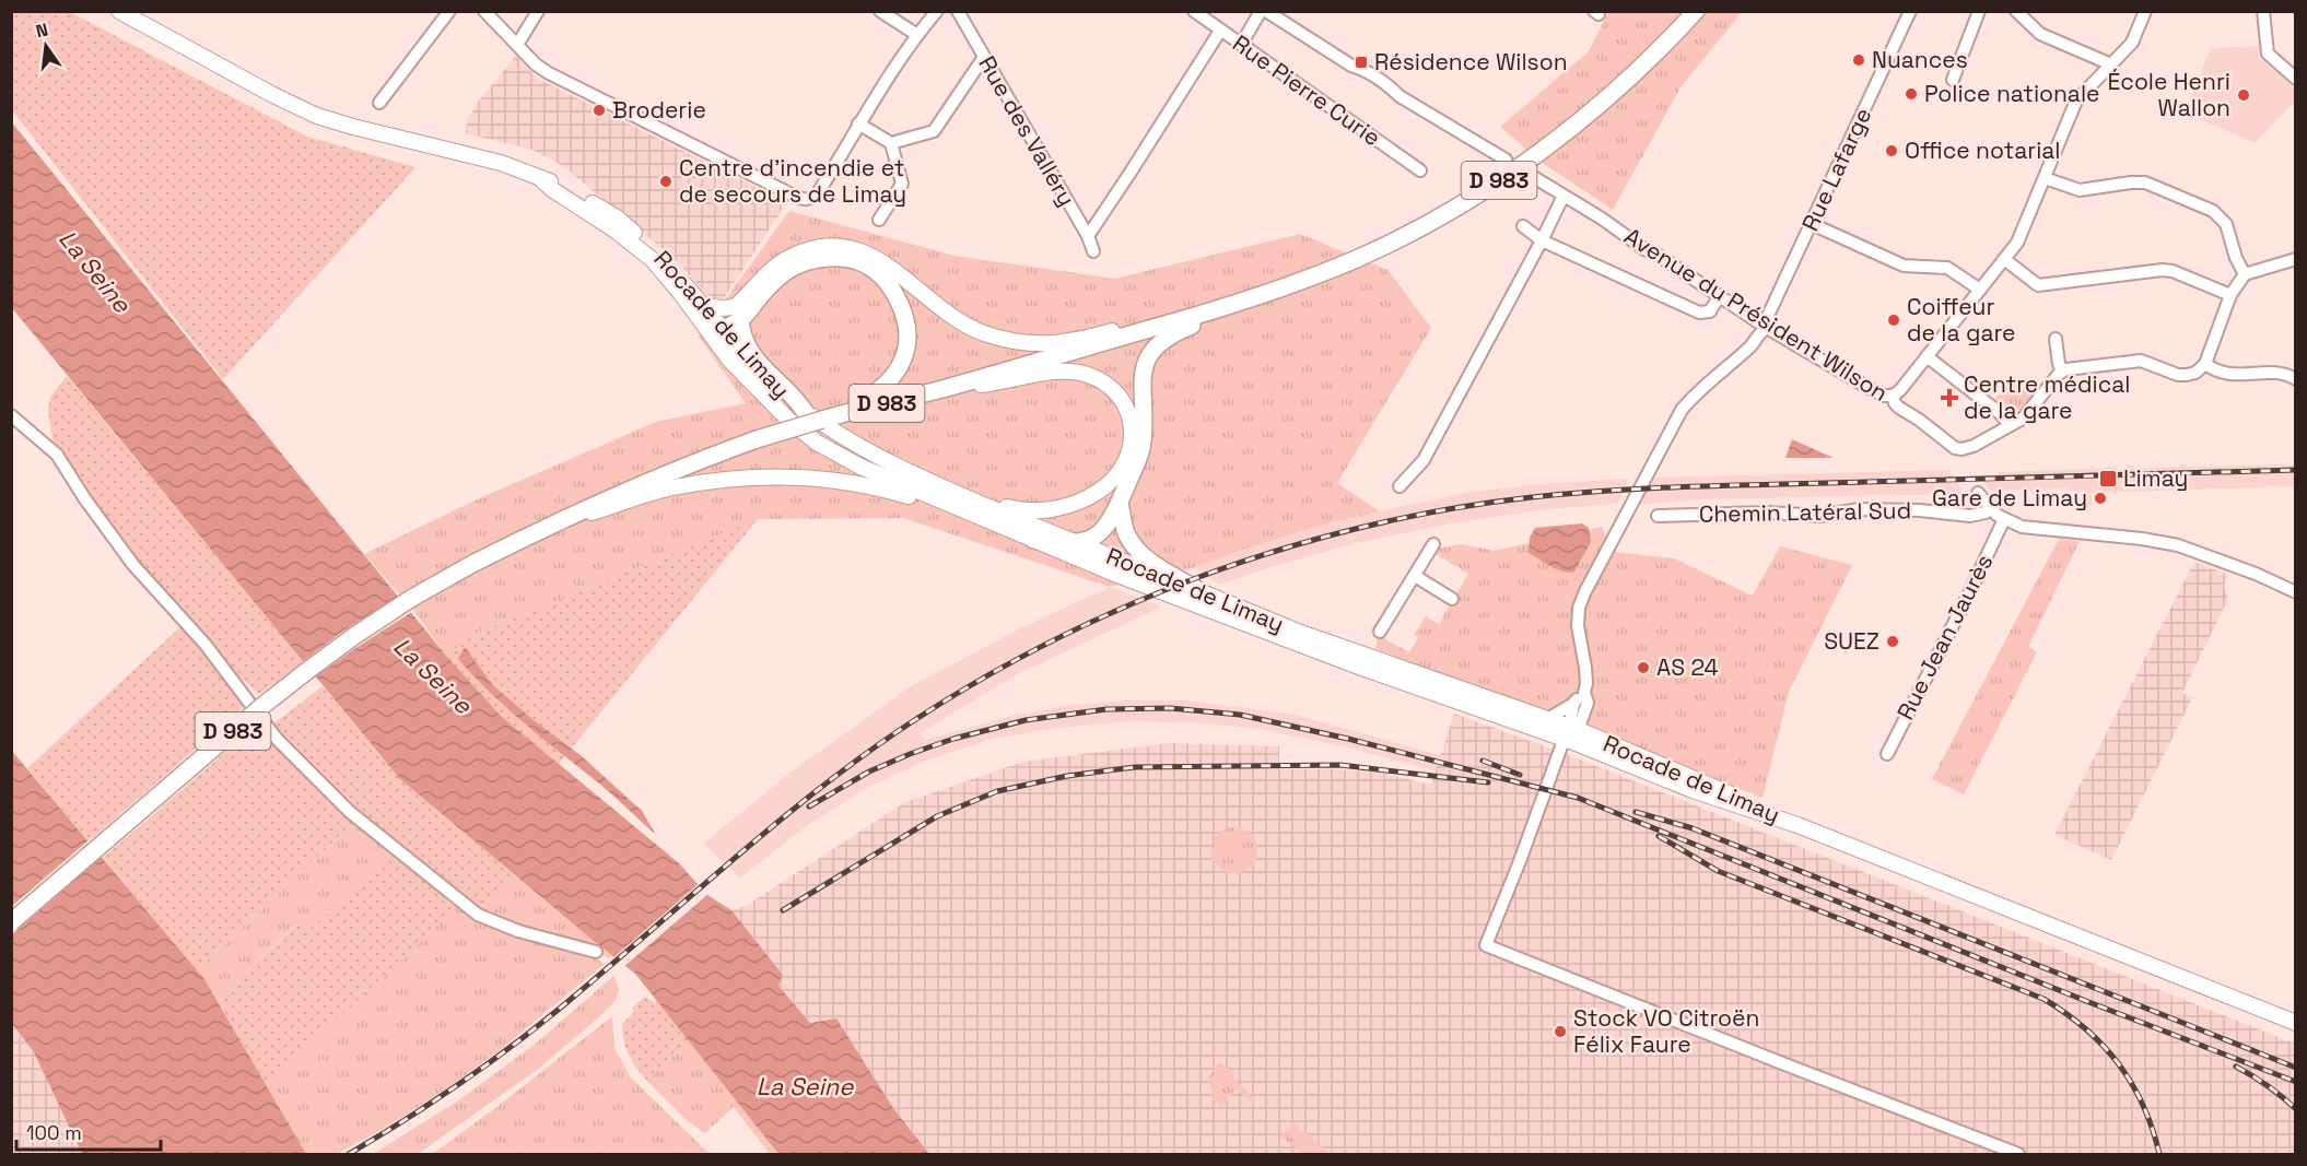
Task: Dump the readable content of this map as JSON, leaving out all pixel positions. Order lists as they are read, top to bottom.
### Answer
{
  "streets": {
    "main road": ["D 983", "Rocade de Limay"],
    "street": [
      "Rue Pierre Curie",
      "Rue des Valléry",
      "Rue Lafarge",
      "Avenue du Président Wilson",
      "Chemin Latéral Sud",
      "Rue Jean Jaurès"
    ]
  },
  "crossings": [
    ["Rue Lafarge", "Avenue du Président Wilson"]
  ],
  "water": ["La Seine"],
  "places": {
    "other": [
      "Nuances",
      "Police nationale",
      "École Henri Wallon",
      "Broderie",
      "Office notarial",
      "Centre d'incendie et de secours de Limay",
      "Coiffeur de la gare",
      "Gare de Limay",
      "SUEZ",
      "AS 24",
      "Stock VO Citroën Félix Faure"
    ],
    "transit": ["Résidence Wilson", "Limay"],
    "health": ["Centre médical de la gare"]
  },
  "scale_bar": "100 m",
  "north": "top"
}
